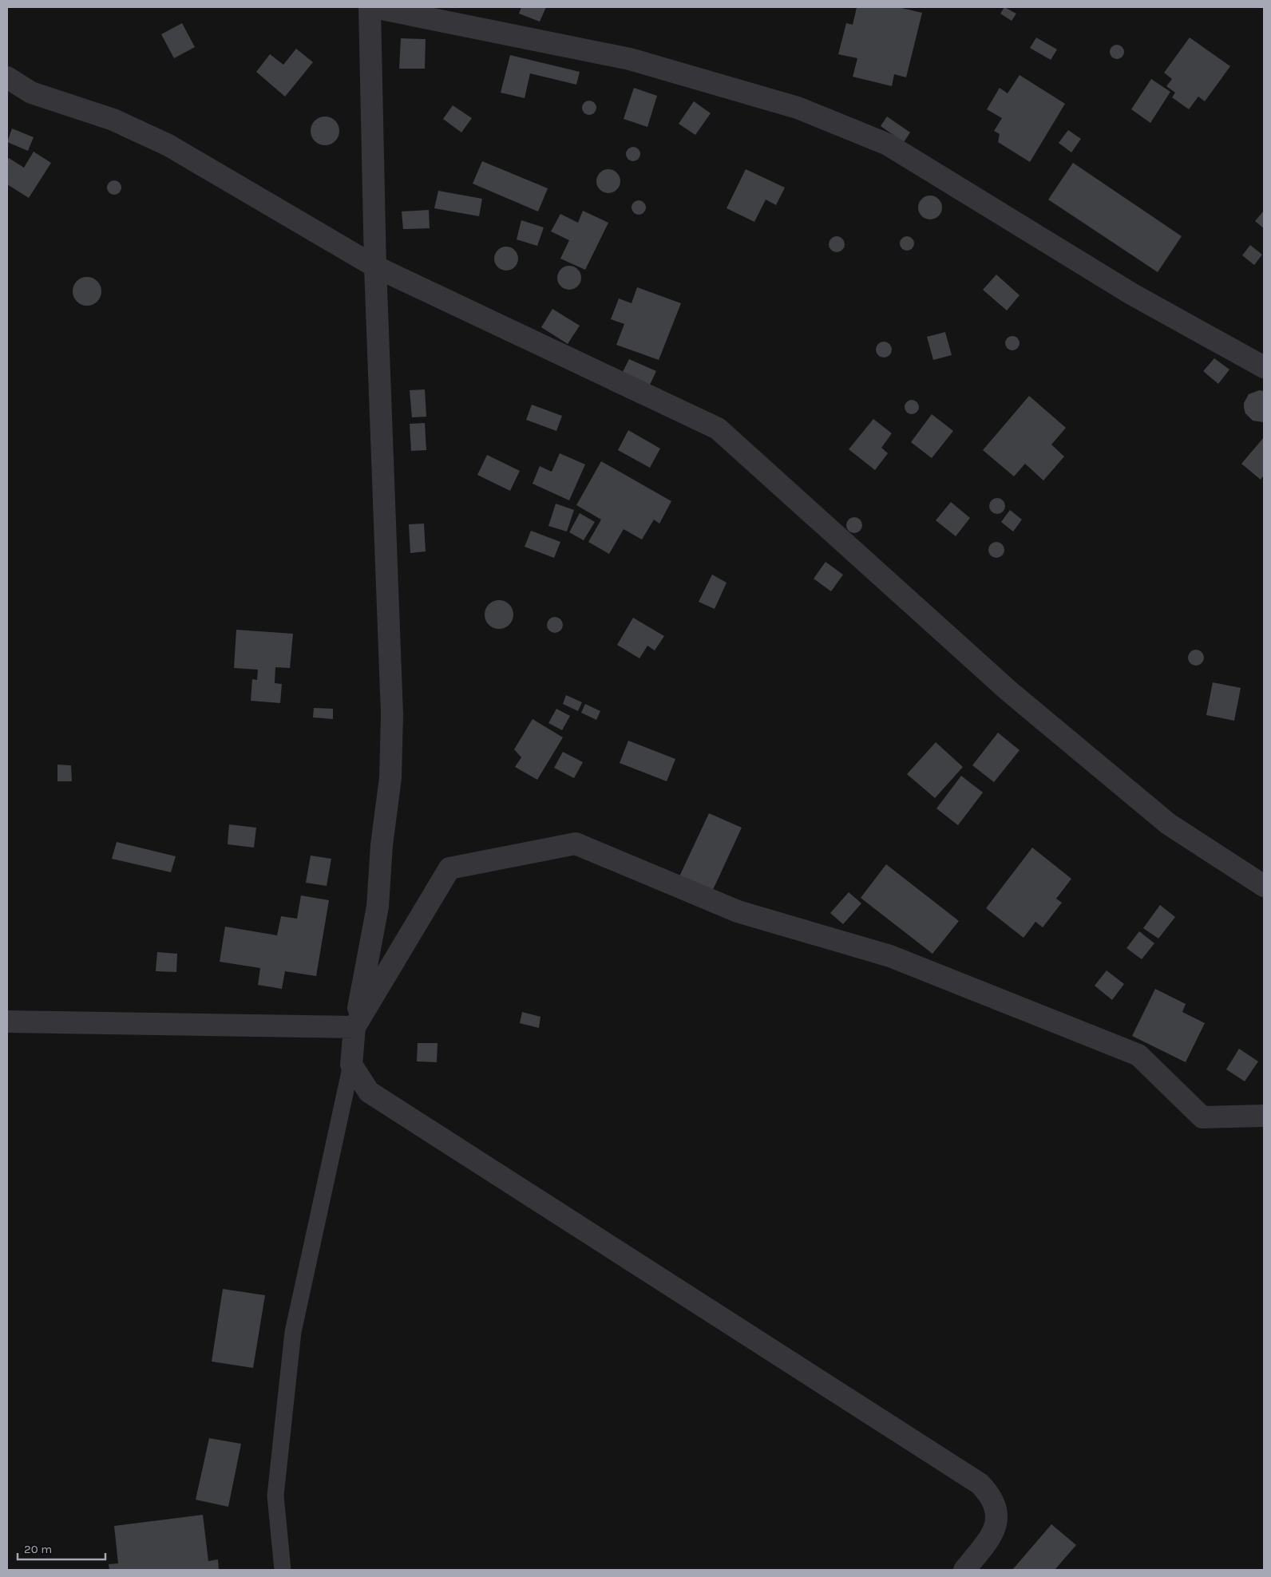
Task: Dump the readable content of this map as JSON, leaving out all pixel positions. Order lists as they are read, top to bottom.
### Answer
{
  "scale_bar": "20 m"
}
